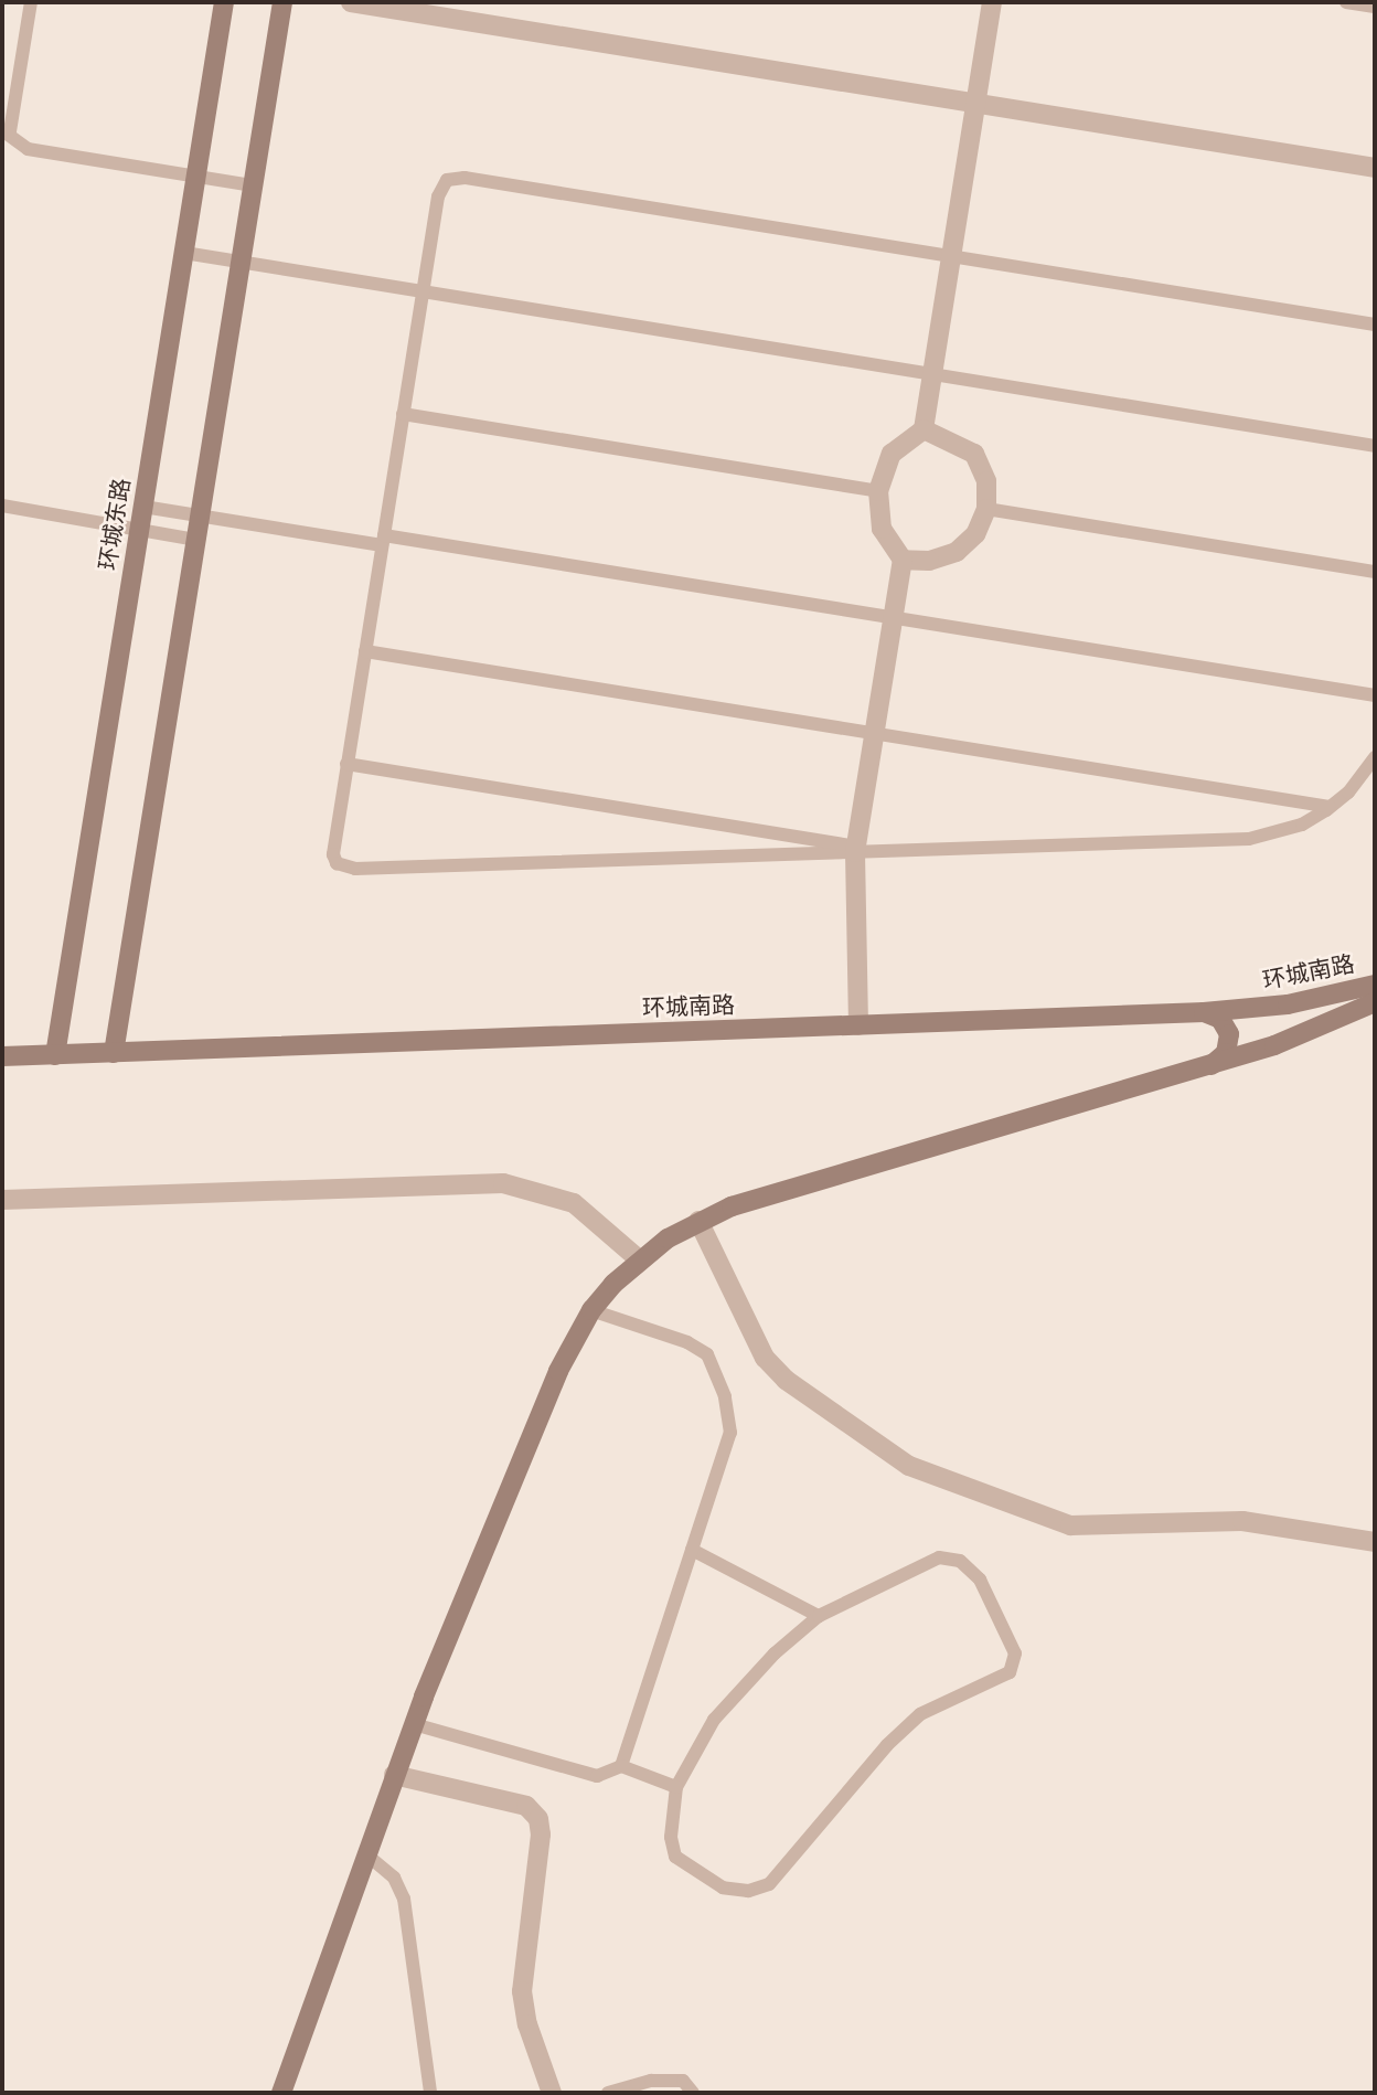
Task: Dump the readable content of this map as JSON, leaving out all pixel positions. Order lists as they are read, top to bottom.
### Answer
{
  "streets": {
    "main road": ["环城东路", "环城南路"]
  },
  "crossings": [
    ["环城东路", "环城南路"]
  ]
}
